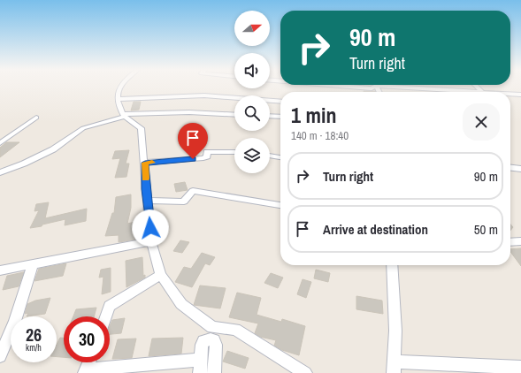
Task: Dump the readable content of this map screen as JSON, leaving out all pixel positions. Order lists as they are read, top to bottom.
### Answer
{
  "north": "right",
  "page": {
    "turn": ["90 m", "Turn right"],
    "heading": ["1 min", "140 m · 18:40"],
    "list": [
      {
        "name": "Turn right",
        "value": "90 m"
      },
      {
        "name": "Arrive at destination",
        "value": "50 m"
      }
    ],
    "speed": "26 km/h",
    "limit": "30"
  }
}
